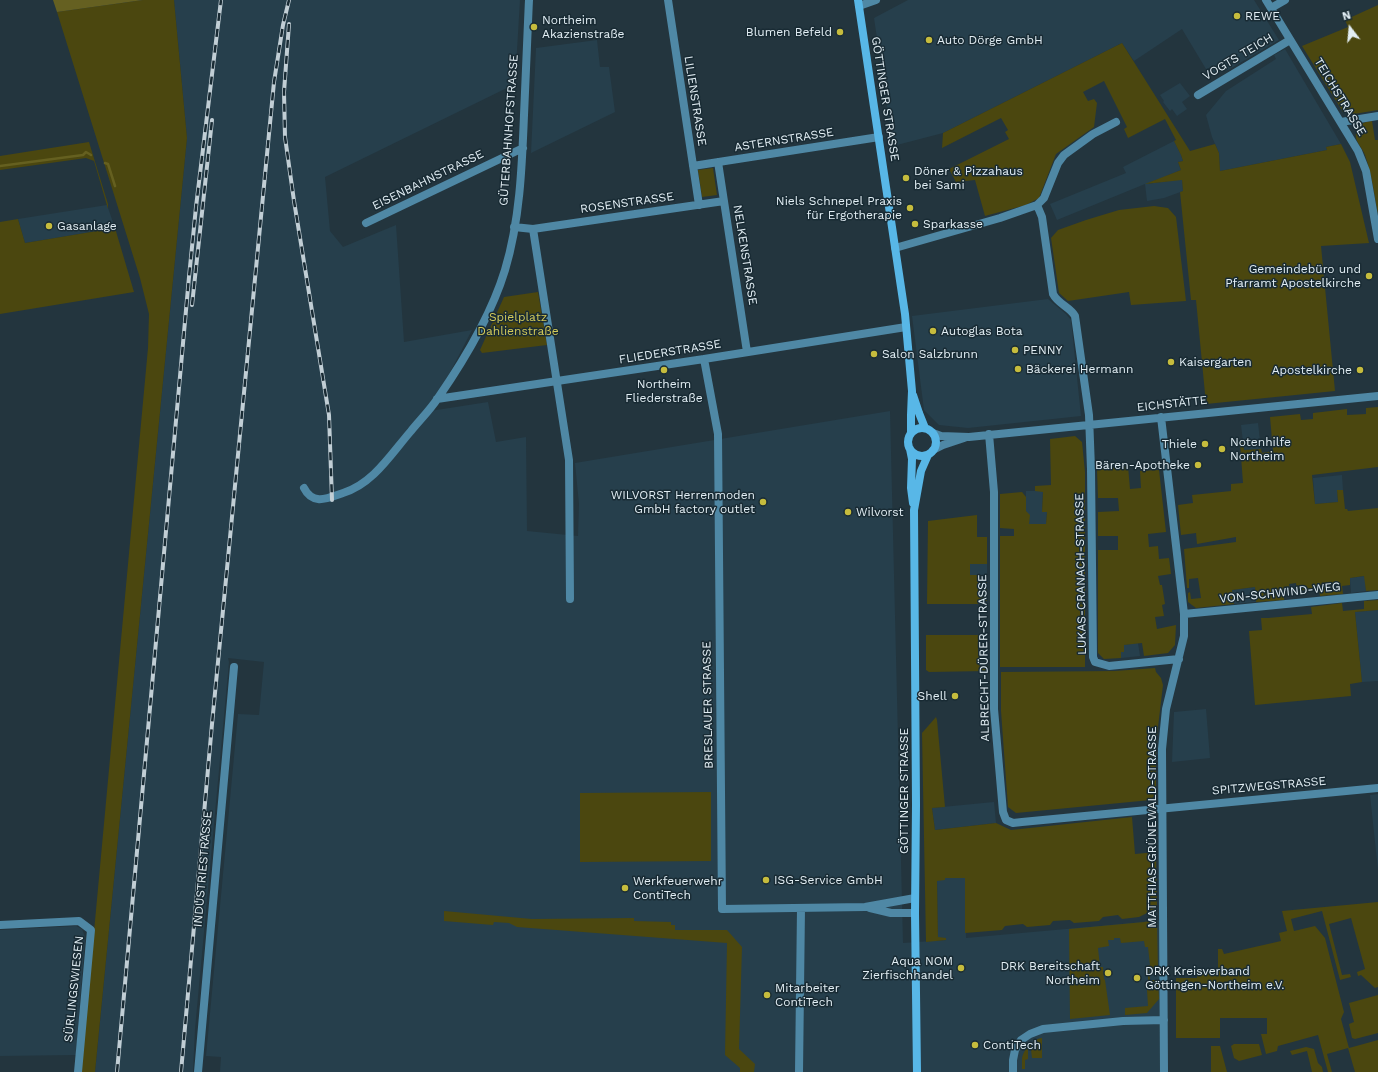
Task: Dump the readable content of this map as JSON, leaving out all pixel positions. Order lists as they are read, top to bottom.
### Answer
{
  "streets": {
    "main road": ["GÖTTINGER STRASSE"],
    "street": [
      "VOGTS TEICH",
      "TEICHSTRASSE",
      "LILIENSTRASSE",
      "GÜTERBAHNHOFSTRASSE",
      "ASTERNSTRASSE",
      "EISENBAHNSTRASSE",
      "ROSENSTRASSE",
      "NELKENSTRASSE",
      "FLIEDERSTRASSE",
      "EICHSTÄTTE",
      "LUKAS-CRANACH-STRASSE",
      "VON-SCHWIND-WEG",
      "ALBRECHT-DÜRER-STRASSE",
      "BRESLAUER STRASSE",
      "SPITZWEGSTRASSE",
      "MATTHIAS-GRÜNEWALD-STRASSE",
      "INDUSTRIESTRASSE",
      "SÜRLINGSWIESEN"
    ]
  },
  "crossings": [
    ["VOGTS TEICH", "TEICHSTRASSE"],
    ["GÖTTINGER STRASSE", "ASTERNSTRASSE"],
    ["GÖTTINGER STRASSE", "FLIEDERSTRASSE"],
    ["GÖTTINGER STRASSE", "EICHSTÄTTE"],
    ["GÖTTINGER STRASSE", "BRESLAUER STRASSE"],
    ["LILIENSTRASSE", "ASTERNSTRASSE"],
    ["LILIENSTRASSE", "ROSENSTRASSE"],
    ["GÜTERBAHNHOFSTRASSE", "EISENBAHNSTRASSE"],
    ["GÜTERBAHNHOFSTRASSE", "ROSENSTRASSE"],
    ["GÜTERBAHNHOFSTRASSE", "FLIEDERSTRASSE"],
    ["ASTERNSTRASSE", "NELKENSTRASSE"],
    ["ROSENSTRASSE", "NELKENSTRASSE"],
    ["NELKENSTRASSE", "FLIEDERSTRASSE"],
    ["FLIEDERSTRASSE", "BRESLAUER STRASSE"],
    ["EICHSTÄTTE", "LUKAS-CRANACH-STRASSE"],
    ["EICHSTÄTTE", "ALBRECHT-DÜRER-STRASSE"],
    ["EICHSTÄTTE", "MATTHIAS-GRÜNEWALD-STRASSE"],
    ["LUKAS-CRANACH-STRASSE", "MATTHIAS-GRÜNEWALD-STRASSE"],
    ["VON-SCHWIND-WEG", "MATTHIAS-GRÜNEWALD-STRASSE"],
    ["ALBRECHT-DÜRER-STRASSE", "SPITZWEGSTRASSE"],
    ["ALBRECHT-DÜRER-STRASSE", "MATTHIAS-GRÜNEWALD-STRASSE"],
    ["SPITZWEGSTRASSE", "MATTHIAS-GRÜNEWALD-STRASSE"]
  ],
  "parks": ["Spielplatz Dahlienstraße"],
  "places": [
    "REWE",
    "Northeim Akazienstraße",
    "Blumen Befeld",
    "Auto Dörge GmbH",
    "Döner & Pizzahaus bei Sami",
    "Niels Schnepel Praxis für Ergotherapie",
    "Sparkasse",
    "Gasanlage",
    "Gemeindebüro und Pfarramt Apostelkirche",
    "Autoglas Bota",
    "PENNY",
    "Salon Salzbrunn",
    "Kaisergarten",
    "Bäckerei Hermann",
    "Northeim Fliederstraße",
    "Apostelkirche",
    "Thiele",
    "Notenhilfe Northeim",
    "Bären-Apotheke",
    "WILVORST Herrenmoden GmbH factory outlet",
    "Wilvorst",
    "Shell",
    "ISG-Service GmbH",
    "Werkfeuerwehr ContiTech",
    "Aqua NOM Zierfischhandel",
    "DRK Bereitschaft Northeim",
    "DRK Kreisverband Göttingen-Northeim e.V.",
    "Mitarbeiter ContiTech",
    "ContiTech"
  ],
  "north": "top"
}
